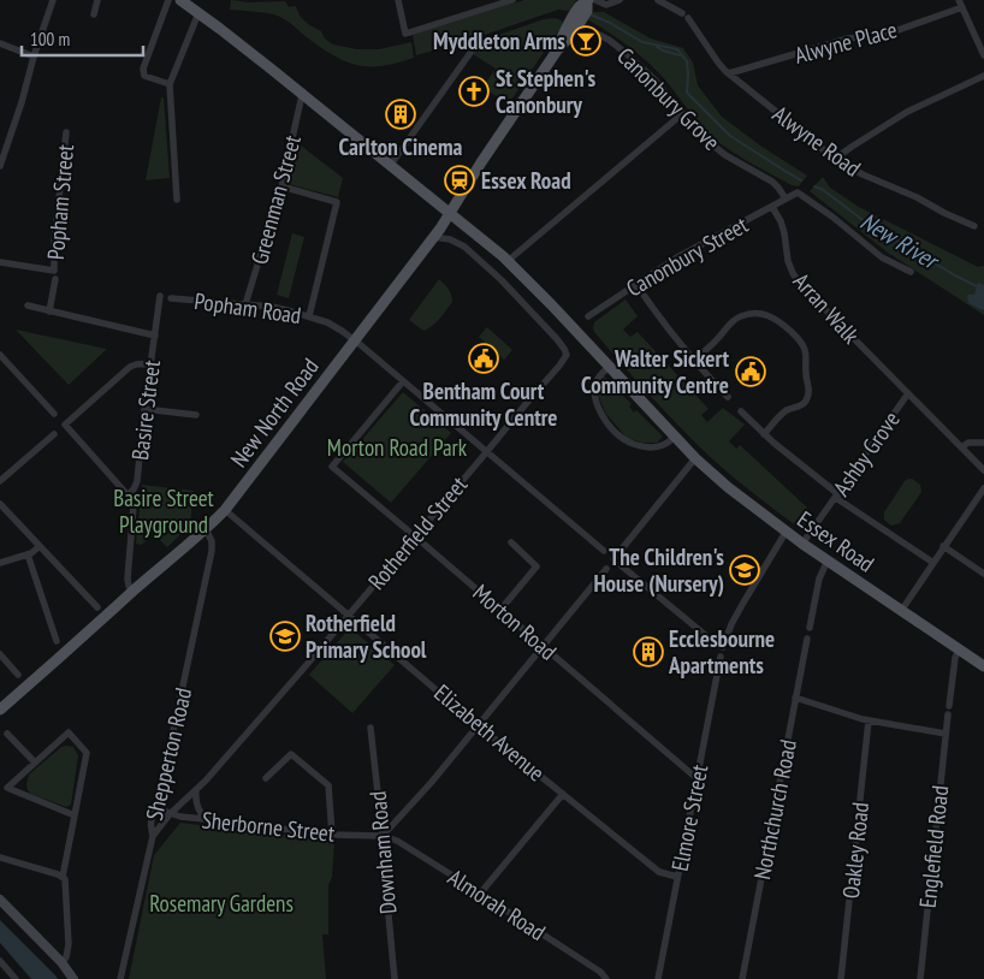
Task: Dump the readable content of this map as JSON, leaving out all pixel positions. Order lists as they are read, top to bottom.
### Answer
{
  "streets": {
    "main road": ["New North Road", "Essex Road"],
    "street": [
      "Alwyne Place",
      "Canonbury Grove",
      "Alwyne Road",
      "Greenman Street",
      "Popham Street",
      "Canonbury Street",
      "Popham Road",
      "Arran Walk",
      "Basire Street",
      "Ashby Grove",
      "Rotherfield Street",
      "Morton Road",
      "Elizabeth Avenue",
      "Shepperton Road",
      "Northchurch Road",
      "Elmore Street",
      "Sherborne Street",
      "Englefield Road",
      "Oakley Road",
      "Downham Road",
      "Almorah Road"
    ]
  },
  "crossings": [
    ["Alwyne Place", "Alwyne Road"],
    ["Canonbury Grove", "Canonbury Street"],
    ["Greenman Street", "Popham Road"],
    ["Greenman Street", "Essex Road"],
    ["Canonbury Street", "Arran Walk"],
    ["Popham Road", "New North Road"],
    ["Popham Road", "Rotherfield Street"],
    ["Popham Road", "Morton Road"],
    ["Arran Walk", "Ashby Grove"],
    ["Basire Street", "New North Road"],
    ["New North Road", "Rotherfield Street"],
    ["New North Road", "Essex Road"],
    ["New North Road", "Elizabeth Avenue"],
    ["New North Road", "Shepperton Road"],
    ["Ashby Grove", "Essex Road"],
    ["Rotherfield Street", "Morton Road"],
    ["Rotherfield Street", "Elizabeth Avenue"],
    ["Rotherfield Street", "Shepperton Road"],
    ["Rotherfield Street", "Sherborne Street"],
    ["Morton Road", "Elmore Street"],
    ["Elizabeth Avenue", "Elmore Street"],
    ["Shepperton Road", "Sherborne Street"],
    ["Sherborne Street", "Downham Road"],
    ["Sherborne Street", "Almorah Road"],
    ["Downham Road", "Almorah Road"]
  ],
  "water": ["New River"],
  "parks": ["Morton Road Park", "Basire Street Playground", "Rosemary Gardens"],
  "places": {
    "bar": ["Myddleton Arms"],
    "church": ["St Stephen's Canonbury"],
    "building": ["Carlton Cinema", "Ecclesbourne Apartments"],
    "station": ["Essex Road"],
    "public building": ["Bentham Court Community Centre", "Walter Sickert Community Centre"],
    "school or university": ["The Children's House (Nursery)", "Rotherfield Primary School"]
  },
  "scale_bar": "100 m"
}
